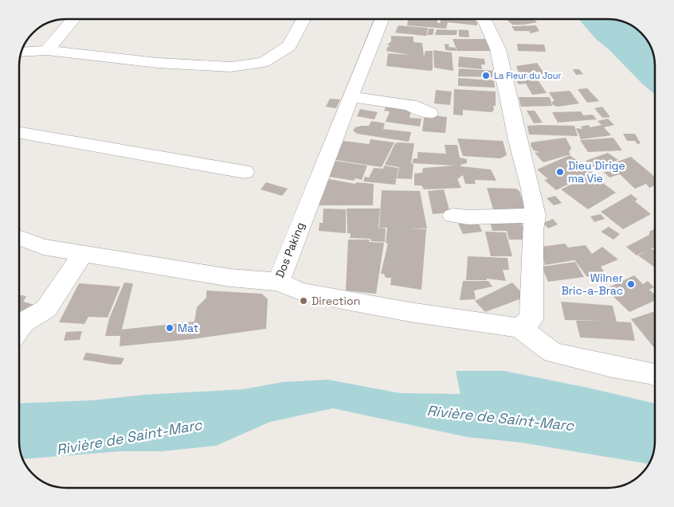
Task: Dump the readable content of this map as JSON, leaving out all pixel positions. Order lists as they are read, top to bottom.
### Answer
{
  "streets": {
    "street": ["Dos Paking"]
  },
  "water": ["Rivière de Saint-Marc"],
  "places": [
    "La Fleur du Jour",
    "Dieu Dirige ma Vie",
    "Wilner Bric-a-Brac",
    "Direction",
    "Mat"
  ]
}
